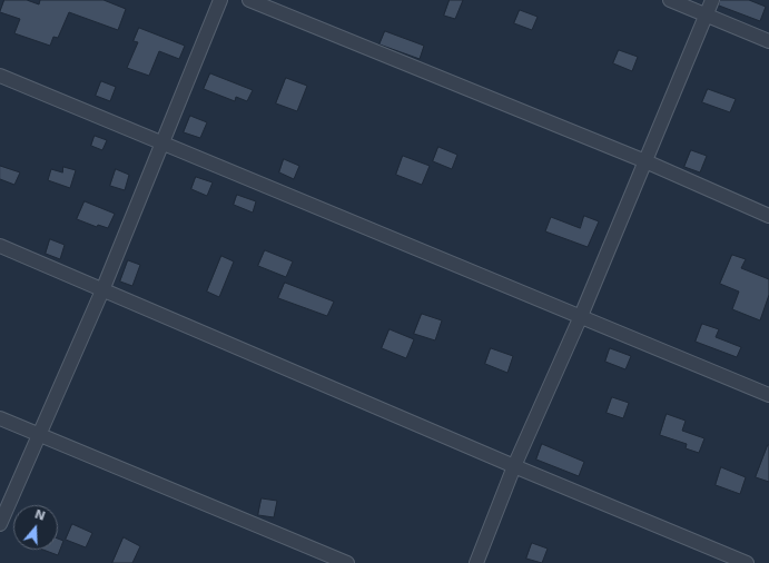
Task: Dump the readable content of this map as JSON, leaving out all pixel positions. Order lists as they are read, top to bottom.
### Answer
{
  "north": "top"
}
